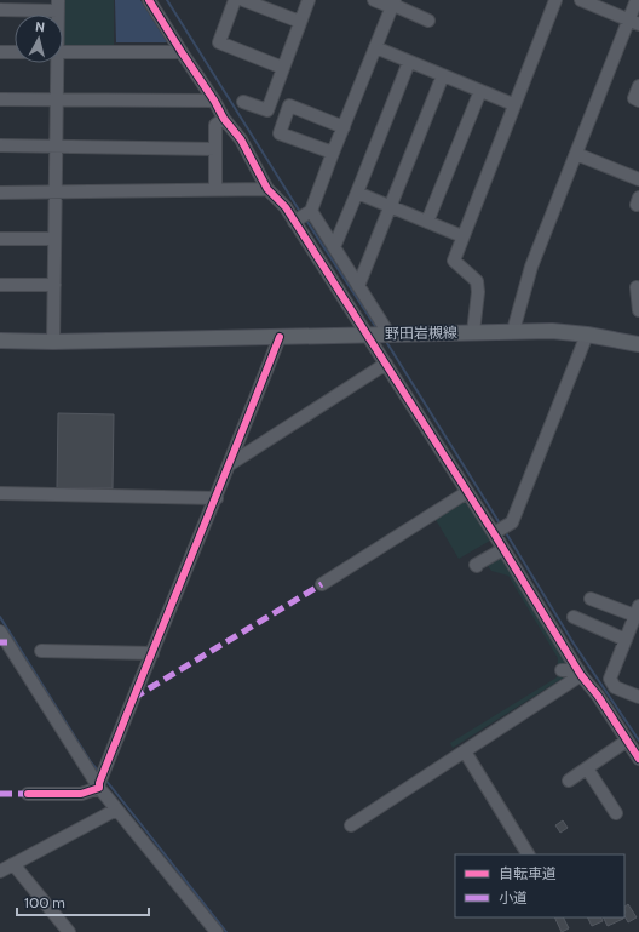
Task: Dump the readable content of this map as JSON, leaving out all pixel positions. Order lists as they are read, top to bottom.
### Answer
{
  "streets": {
    "main road": ["野田岩槻線"]
  },
  "legend": ["自転車道", "小道"],
  "scale_bar": "100 m",
  "north": "top"
}
